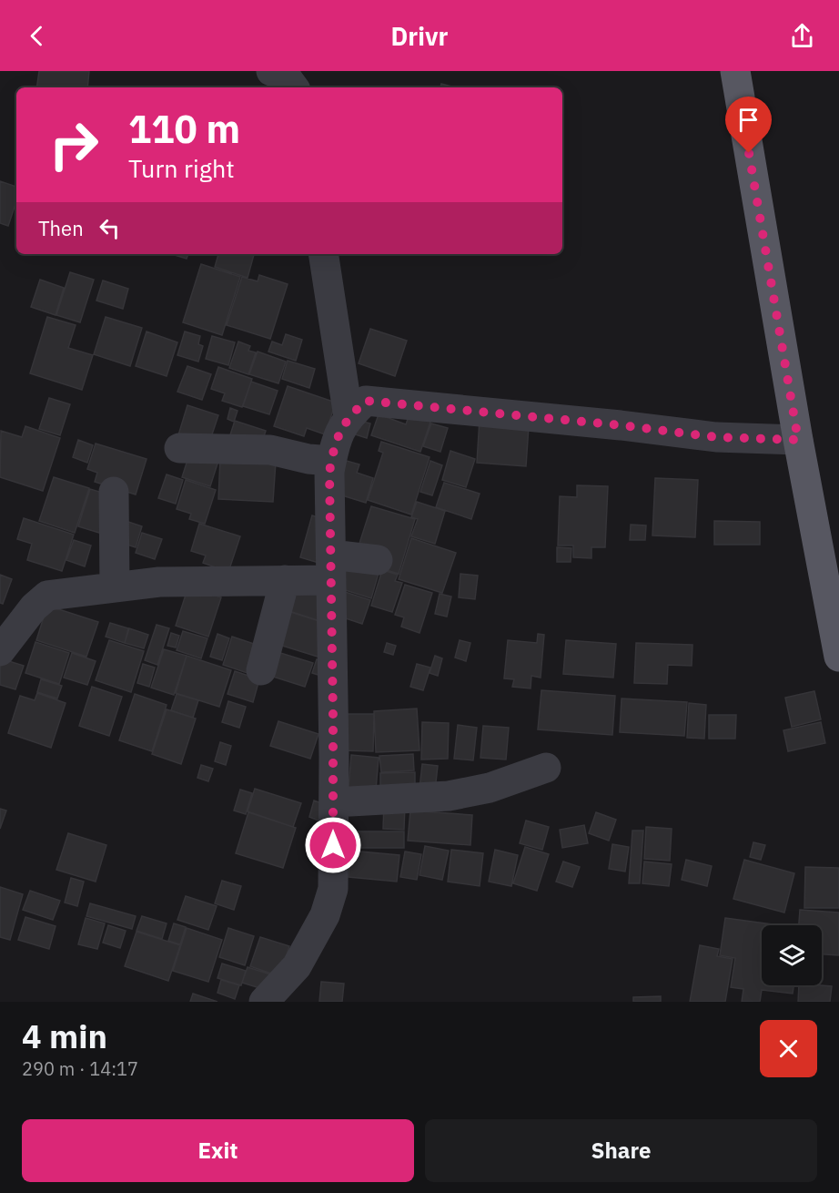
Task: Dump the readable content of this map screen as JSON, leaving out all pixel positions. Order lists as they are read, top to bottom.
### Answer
{
  "page": {
    "header": "Drivr",
    "turn": ["110 m", "Turn right"],
    "then": "Then",
    "heading": ["4 min", "290 m · 14:17"],
    "buttons": ["Exit", "Share"]
  }
}
